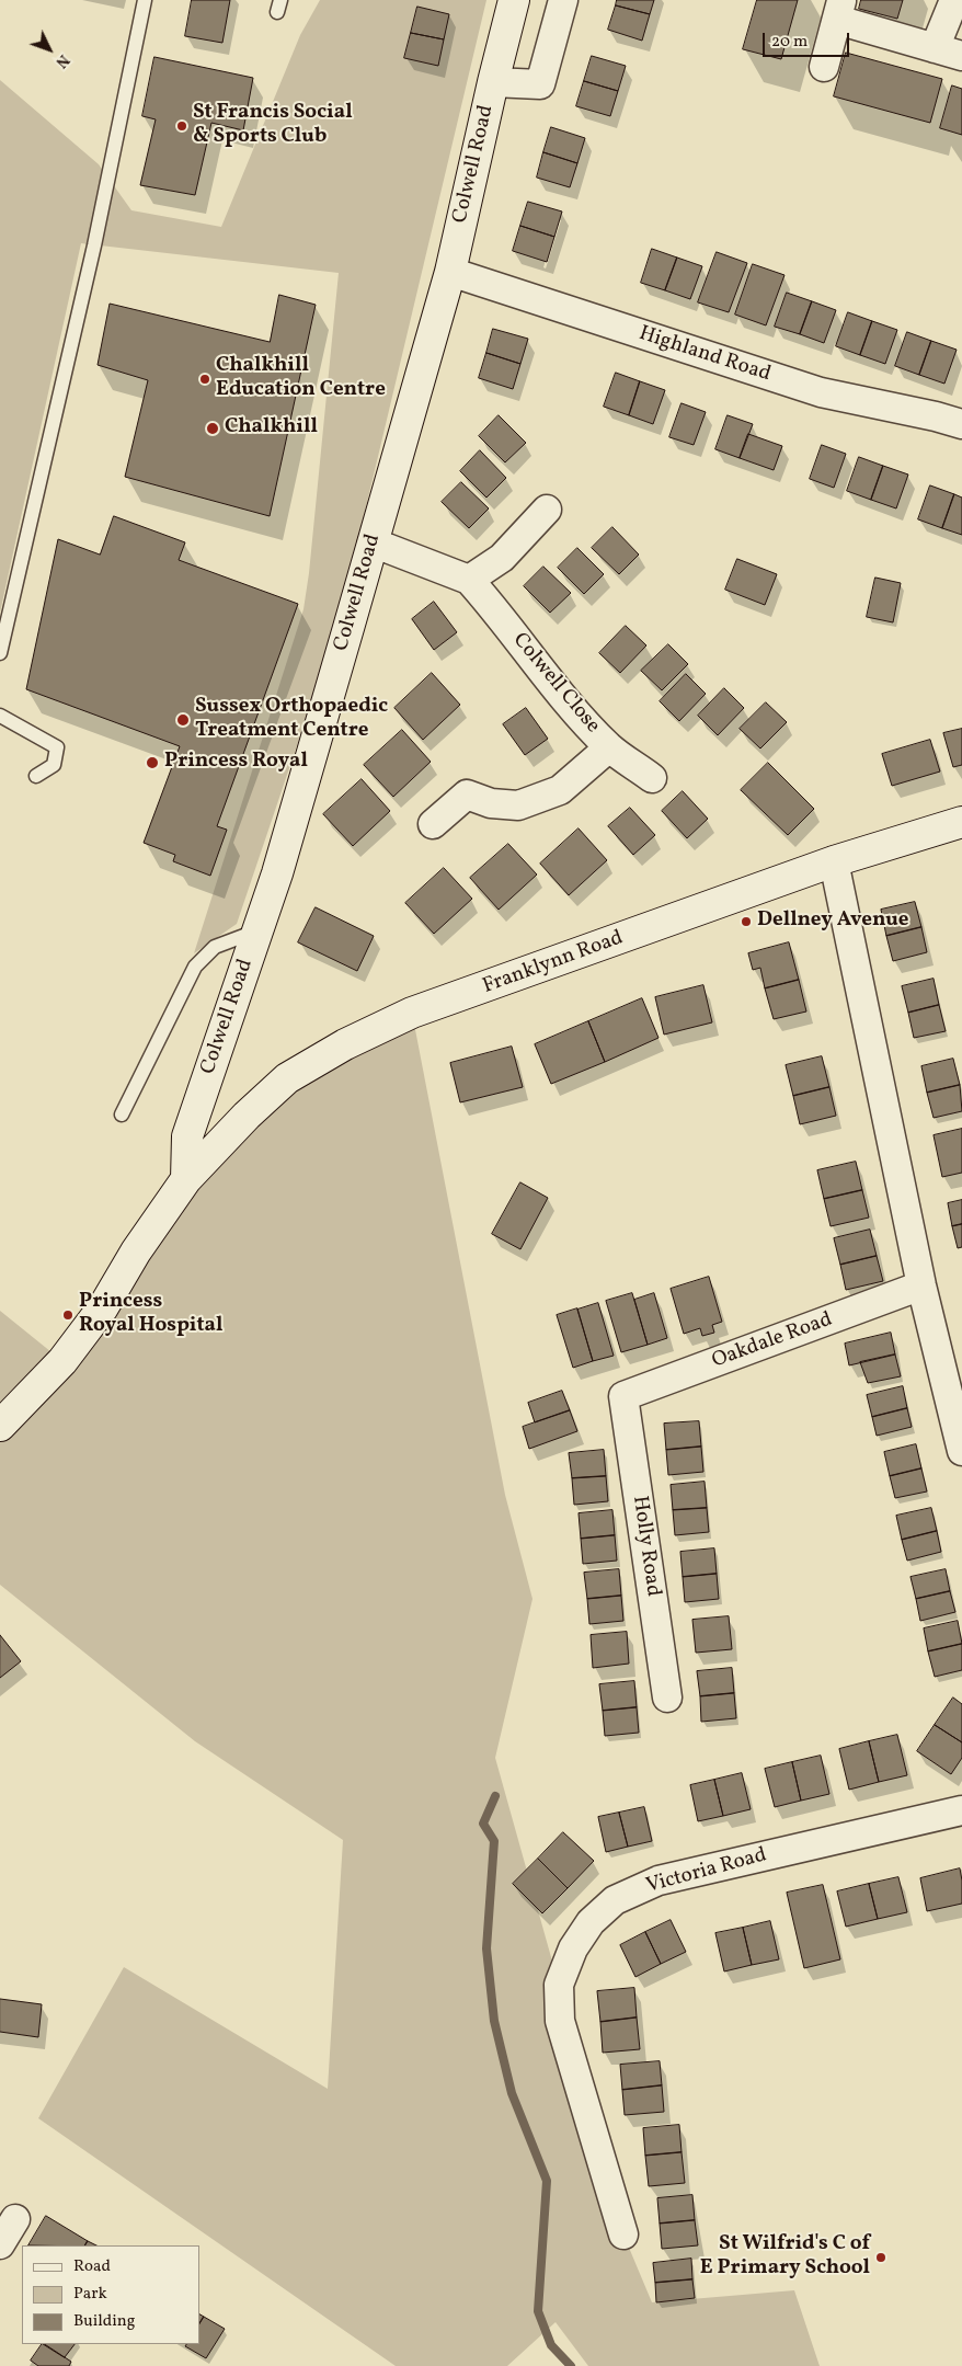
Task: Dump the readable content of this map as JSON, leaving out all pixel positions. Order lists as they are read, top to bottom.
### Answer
{
  "streets": {
    "street": [
      "Colwell Road",
      "Highland Road",
      "Colwell Close",
      "Franklynn Road",
      "Oakdale Road",
      "Holly Road",
      "Victoria Road"
    ]
  },
  "crossings": [
    ["Colwell Road", "Highland Road"],
    ["Colwell Road", "Colwell Close"],
    ["Colwell Road", "Franklynn Road"],
    ["Oakdale Road", "Holly Road"]
  ],
  "places": [
    "St Francis Social & Sports Club",
    "Chalkhill Education Centre",
    "Chalkhill",
    "Sussex Orthopaedic Treatment Centre",
    "Princess Royal",
    "Dellney Avenue",
    "Princess Royal Hospital",
    "St Wilfrid's C of E Primary School"
  ],
  "legend": ["Road", "Park", "Building"],
  "scale_bar": "20 m",
  "north": "bottom right"
}
